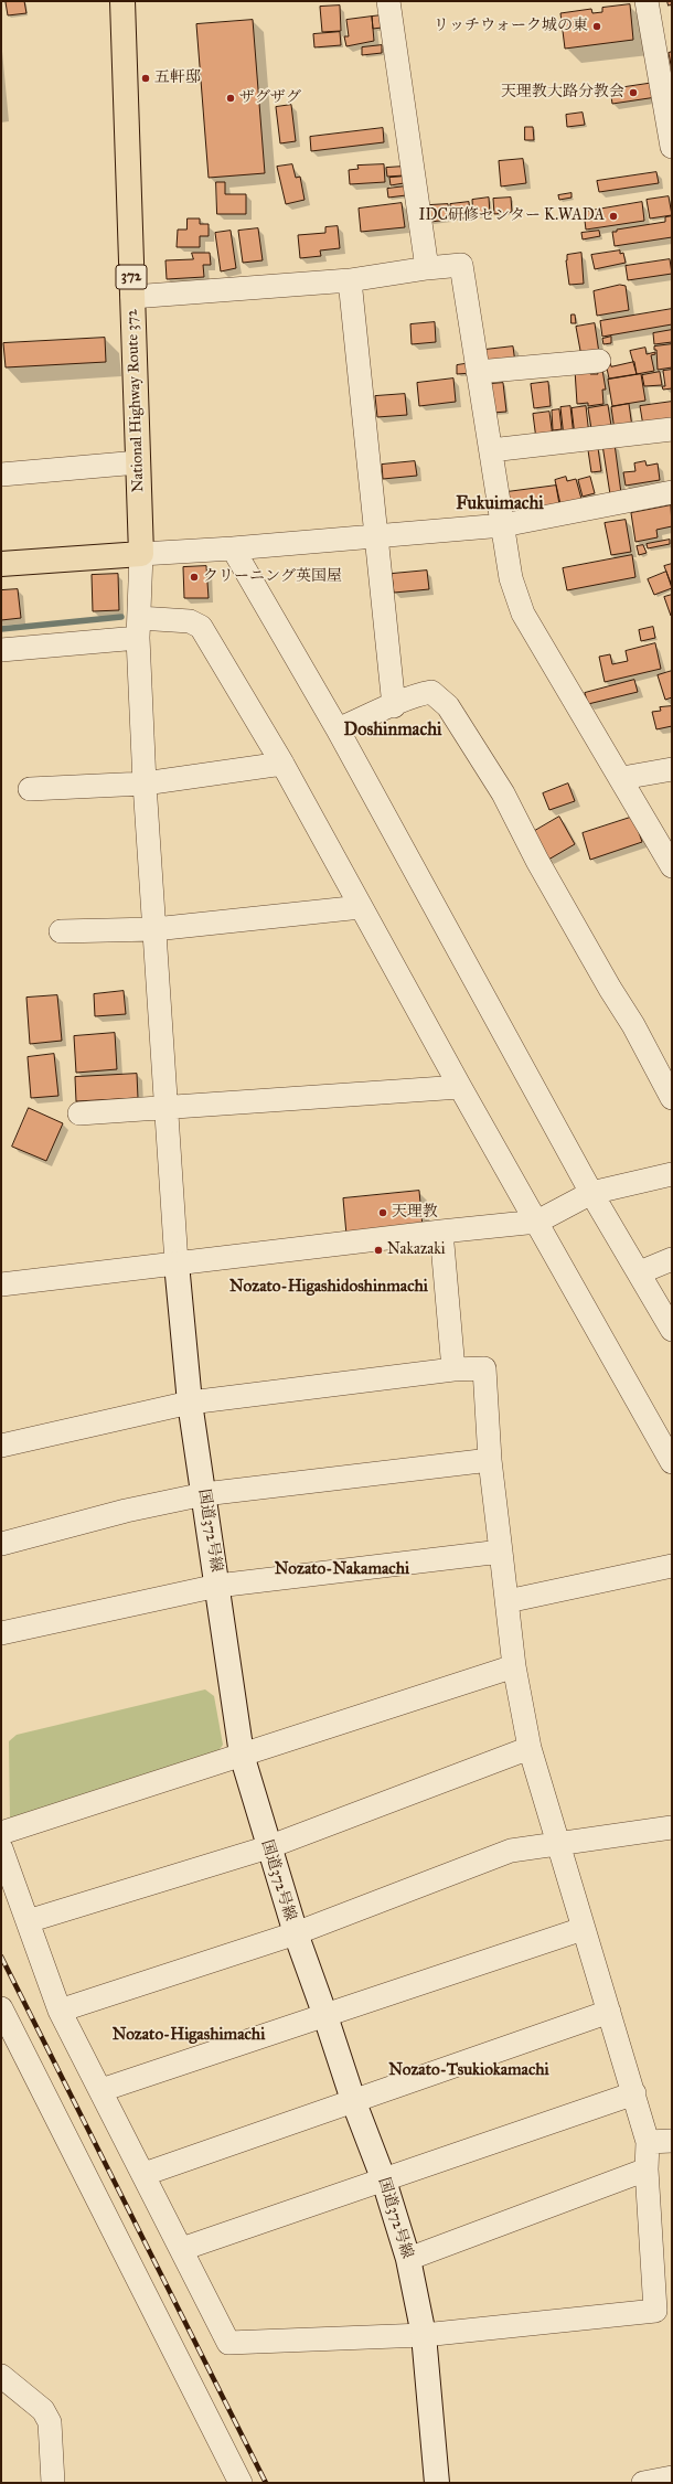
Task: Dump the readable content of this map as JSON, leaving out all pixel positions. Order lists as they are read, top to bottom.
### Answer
{
  "streets": {
    "highway": ["372", "National Highway Route 372"],
    "street": ["国道372号線"]
  },
  "districts": [
    "Fukuimachi",
    "Doshinmachi",
    "Nozato-Higashidoshinmachi",
    "Nozato-Nakamachi",
    "Nozato-Higashimachi",
    "Nozato-Tsukiokamachi"
  ],
  "places": [
    "リッチウォーク城の東",
    "五軒邸",
    "天理教大路分教会",
    "ザグザグ",
    "IDC研修センター K.WADA",
    "クリーニング英国屋",
    "天理教",
    "Nakazaki"
  ]
}
